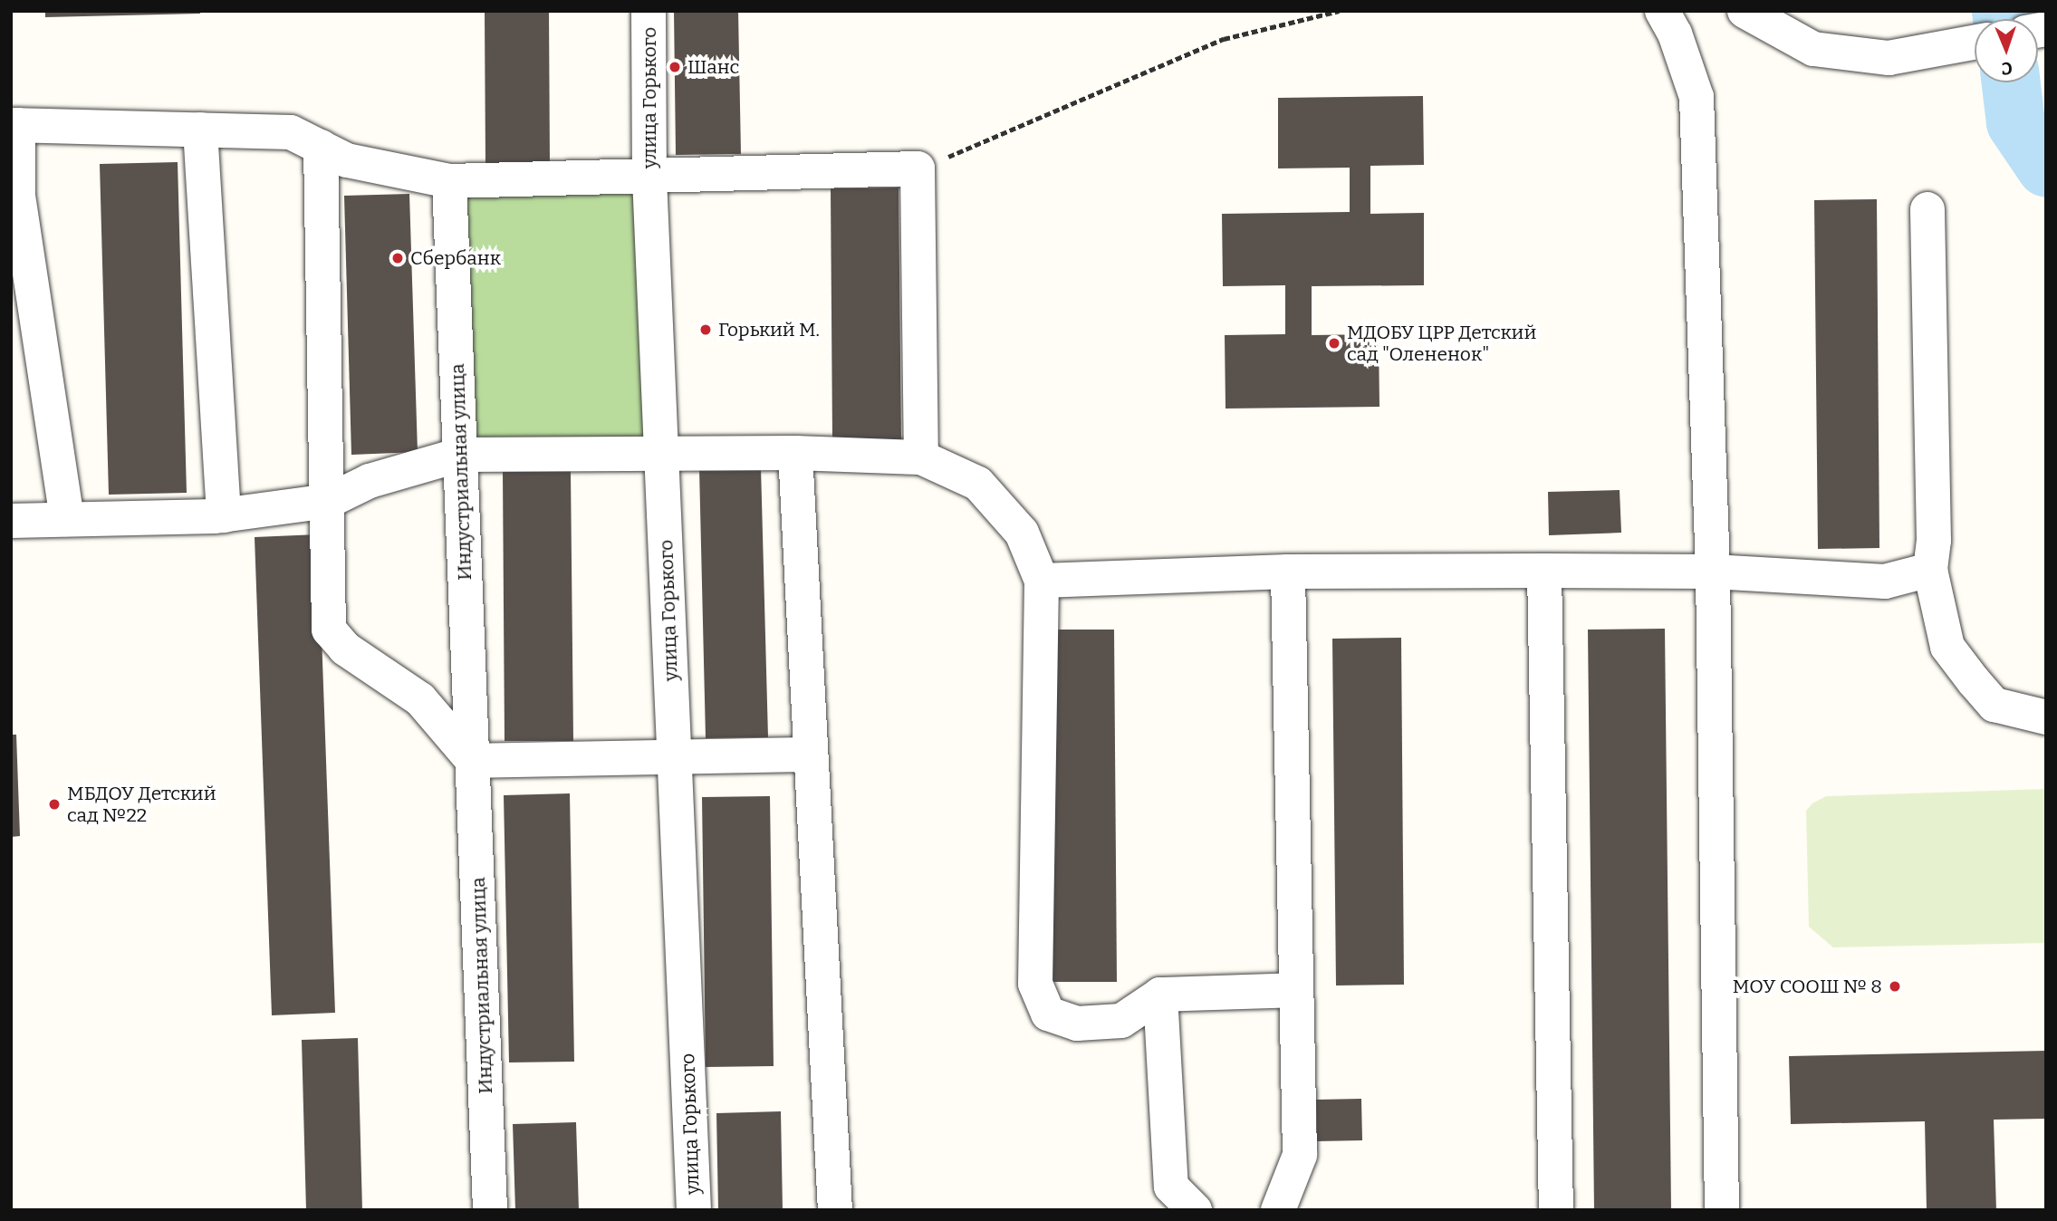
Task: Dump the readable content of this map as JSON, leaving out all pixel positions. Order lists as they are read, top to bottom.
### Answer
{
  "streets": {
    "street": ["улица Горького", "Индустриальная улица"]
  },
  "places": [
    "Шанс",
    "Сбербанк",
    "Горький М.",
    "МДОБУ ЦРР Детский сад \"Олененок\"",
    "МБДОУ Детский сад №22",
    "МОУ СООШ № 8"
  ],
  "north": "bottom"
}
